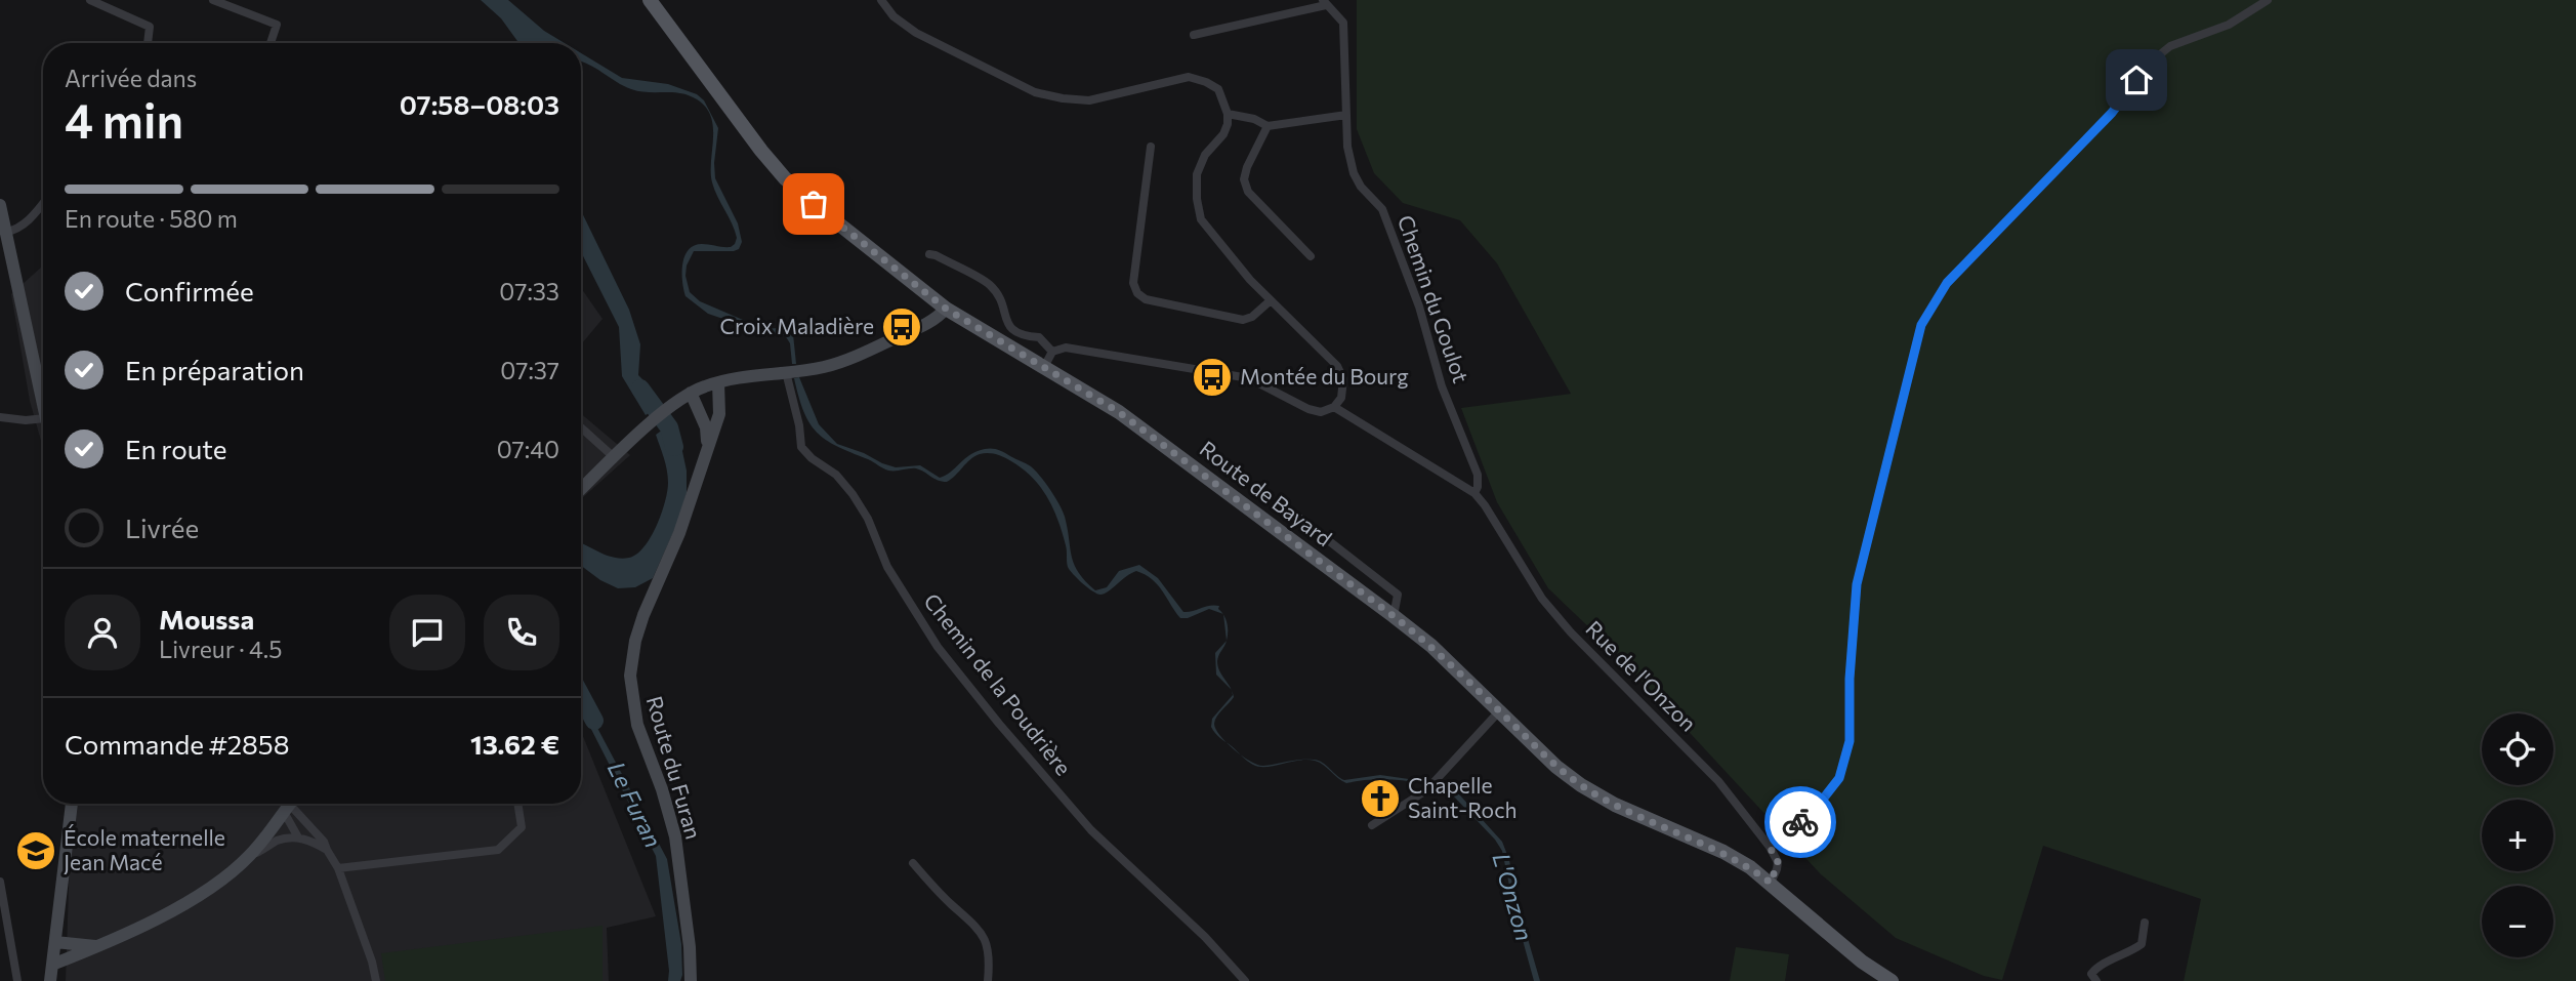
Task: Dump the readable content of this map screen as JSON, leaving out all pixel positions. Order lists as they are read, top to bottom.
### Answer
{
  "streets": {
    "main road": ["Route de Bayard", "Route du Furan"],
    "street": ["Chemin du Goulot", "Rue de l'Onzon", "Chemin de la Poudrière"]
  },
  "crossings": [
    ["Chemin du Goulot", "Rue de l'Onzon"]
  ],
  "water": ["Le Furan", "L'Onzon"],
  "places": {
    "bus stop": ["Croix Maladière", "Montée du Bourg"],
    "church": ["Chapelle Saint-Roch"],
    "school or university": ["École maternelle Jean Macé"]
  },
  "page": {
    "heading": ["4 min", "Arrivée dans", "07:58–08:03"],
    "panel": [
      "Moussa",
      "Livreur · 4.5",
      "Commande #2858",
      "13.62 €"
    ],
    "bar": "En route · 580 m",
    "list": [
      ["Confirmée", "07:33"],
      ["En préparation", "07:37"],
      ["En route", "07:40"],
      "Livrée"
    ],
    "map_buttons": ["+", "−"]
  }
}
